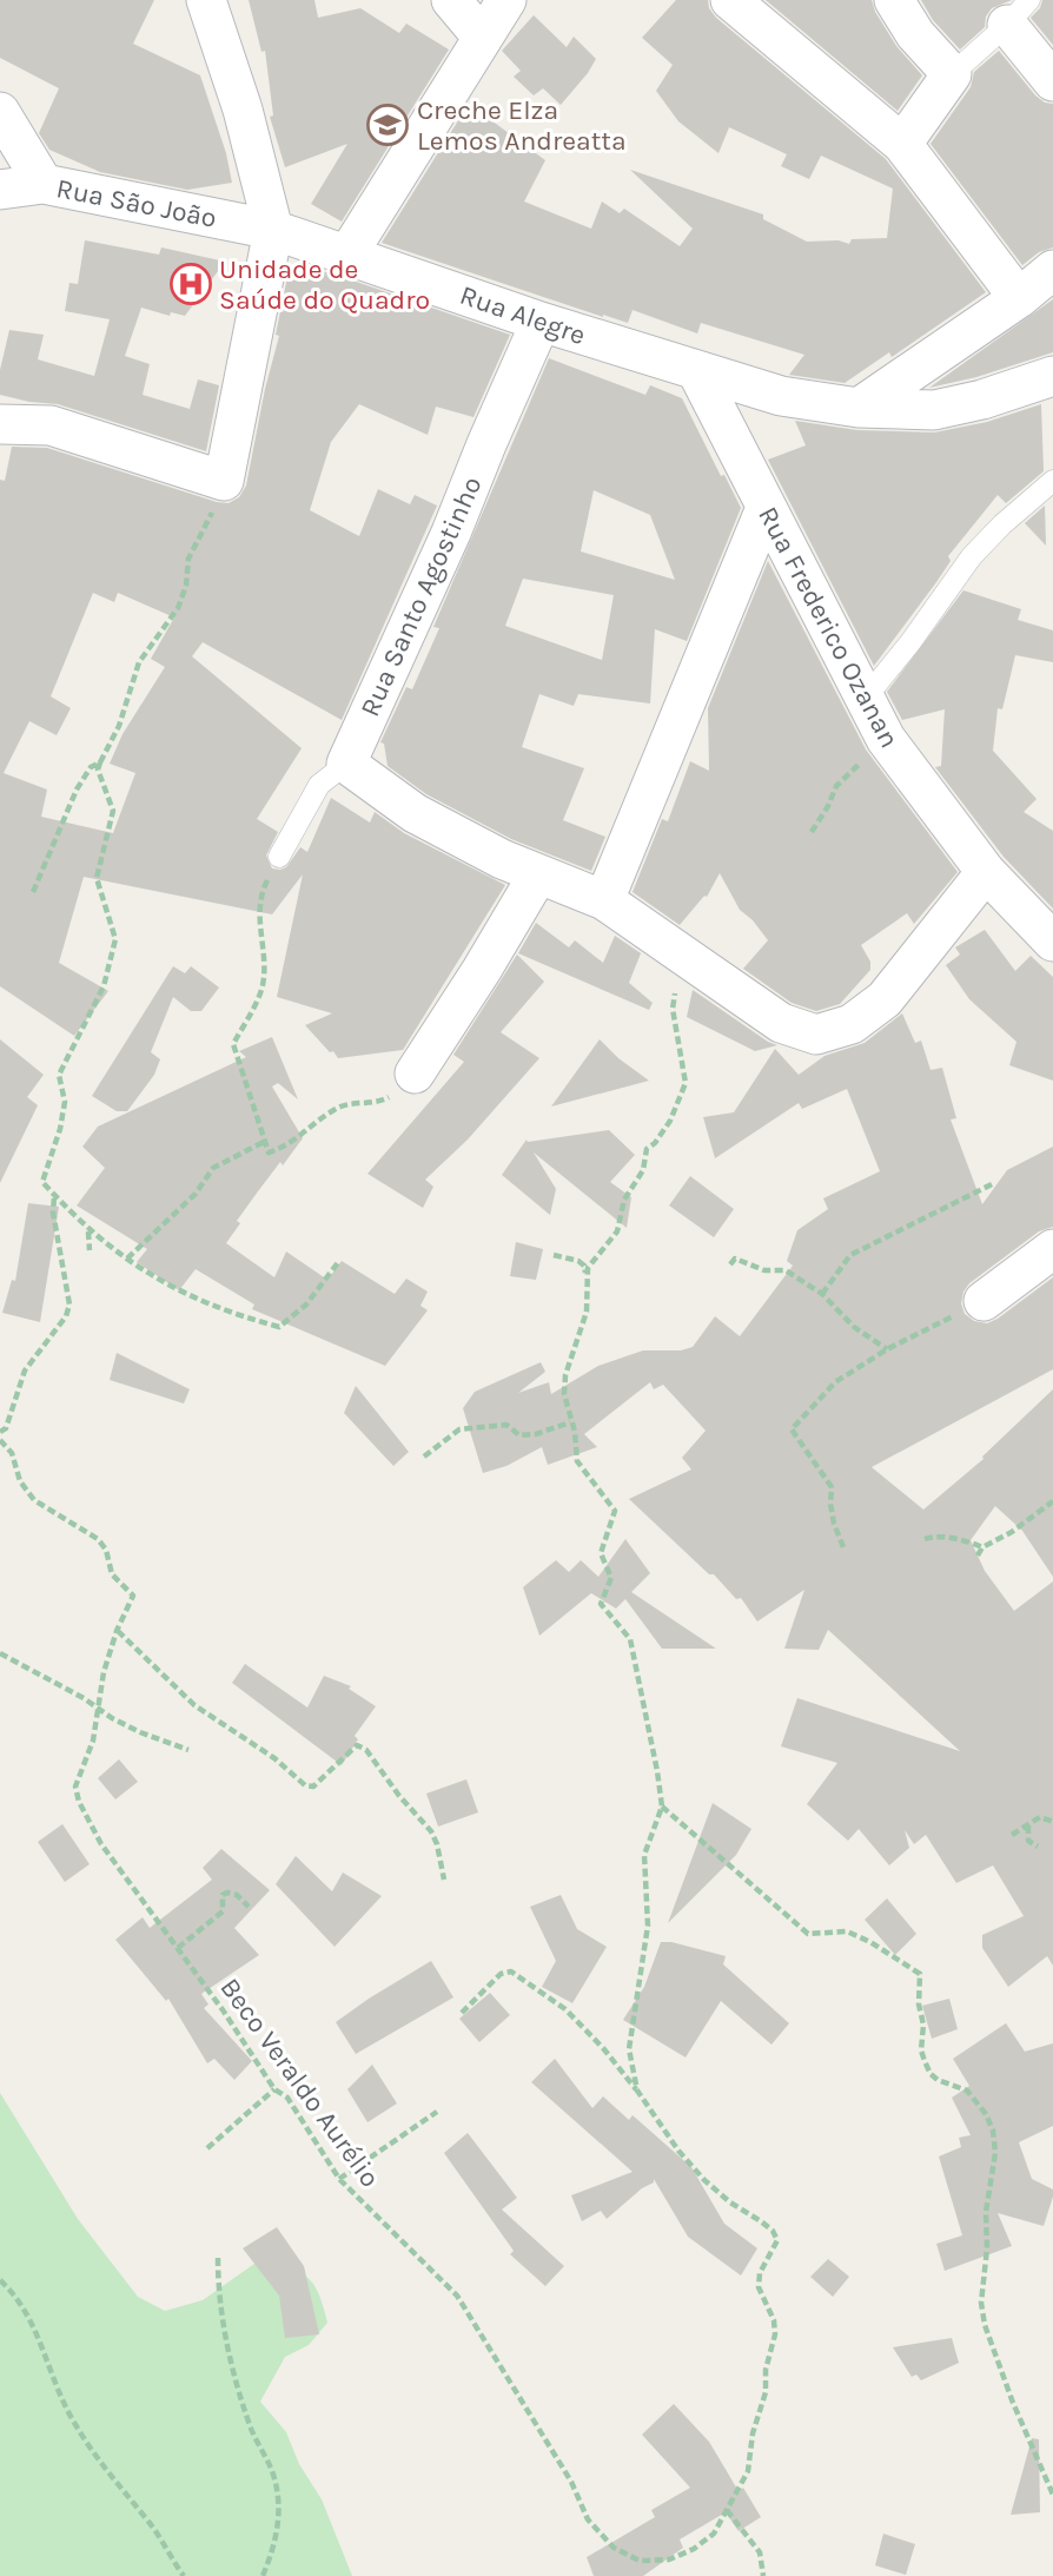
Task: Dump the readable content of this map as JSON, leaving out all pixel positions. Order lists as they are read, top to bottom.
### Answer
{
  "streets": {
    "street": [
      "Rua São João",
      "Rua Alegre",
      "Rua Santo Agostinho",
      "Rua Frederico Ozanan"
    ],
    "path": ["Beco Veraldo Aurélio"]
  },
  "crossings": [
    ["Rua São João", "Rua Alegre"],
    ["Rua Alegre", "Rua Santo Agostinho"],
    ["Rua Alegre", "Rua Frederico Ozanan"]
  ],
  "places": {
    "school or university": ["Creche Elza Lemos Andreatta"],
    "hospital": ["Unidade de Saúde do Quadro"]
  }
}
